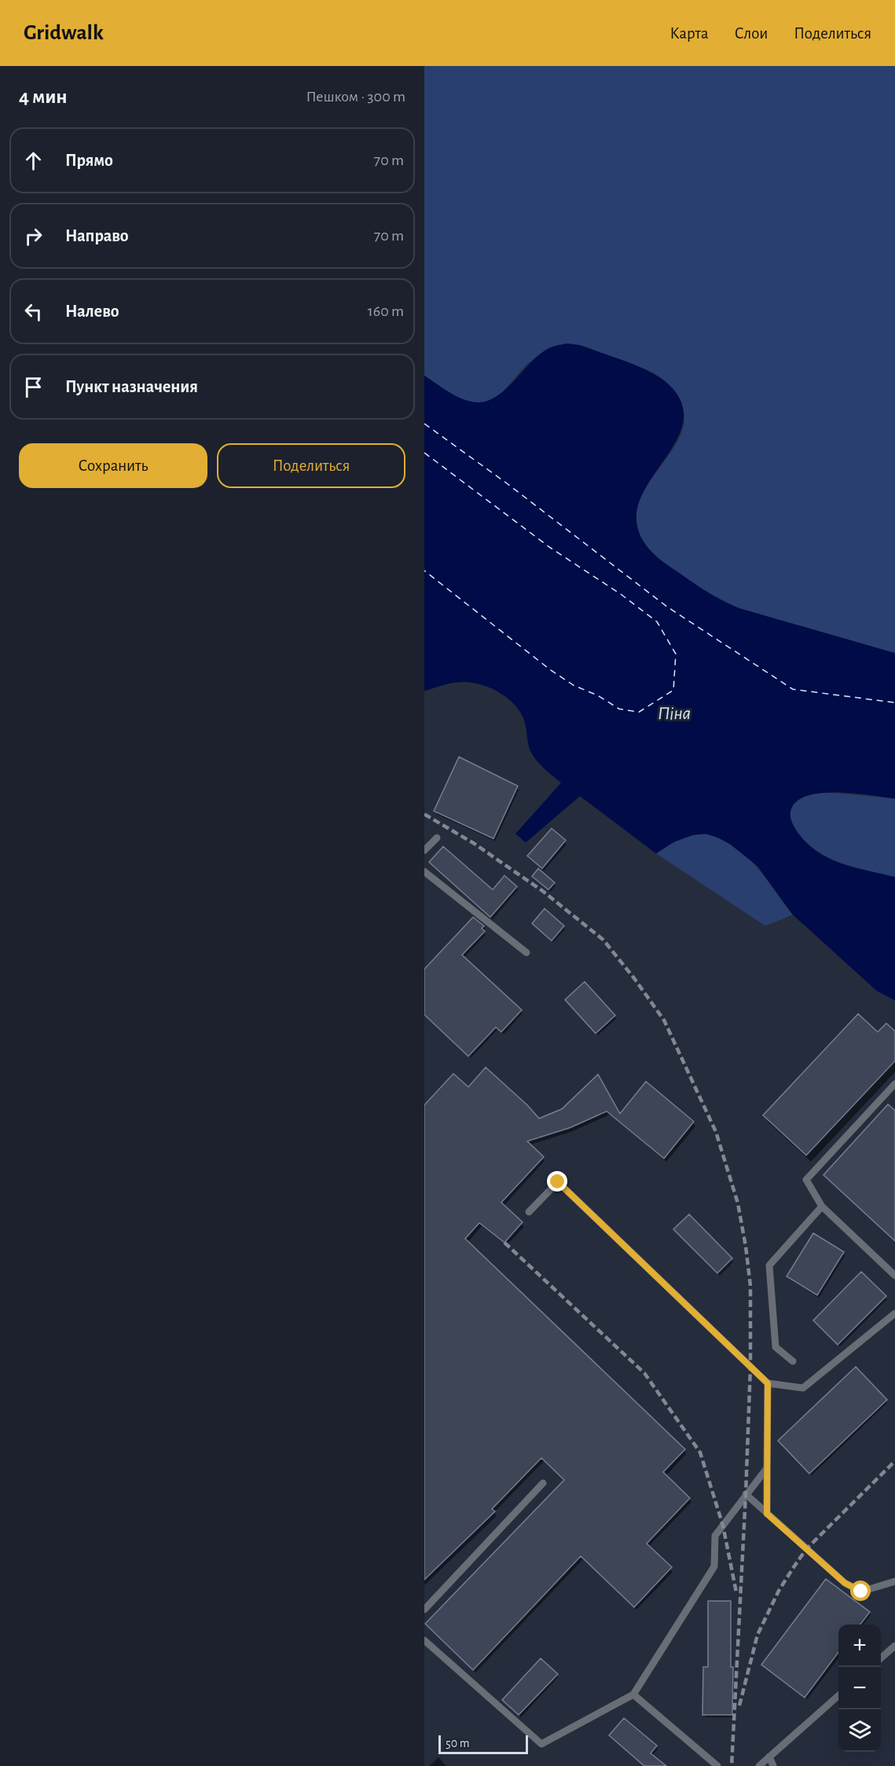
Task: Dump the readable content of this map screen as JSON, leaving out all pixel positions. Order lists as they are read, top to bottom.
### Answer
{
  "water": ["Піна"],
  "scale_bar": "50 m",
  "page": {
    "header": "Gridwalk",
    "nav": ["Карта", "Слои", "Поделиться"],
    "heading": ["4 мин", "Пешком · 300 m"],
    "list": [
      ["Прямо", "70 m"],
      ["Направо", "70 m"],
      ["Налево", "160 m"],
      "Пункт назначения"
    ],
    "buttons": ["Сохранить", "Поделиться"],
    "map_buttons": ["+", "−"],
    "scale": "50 m"
  }
}
